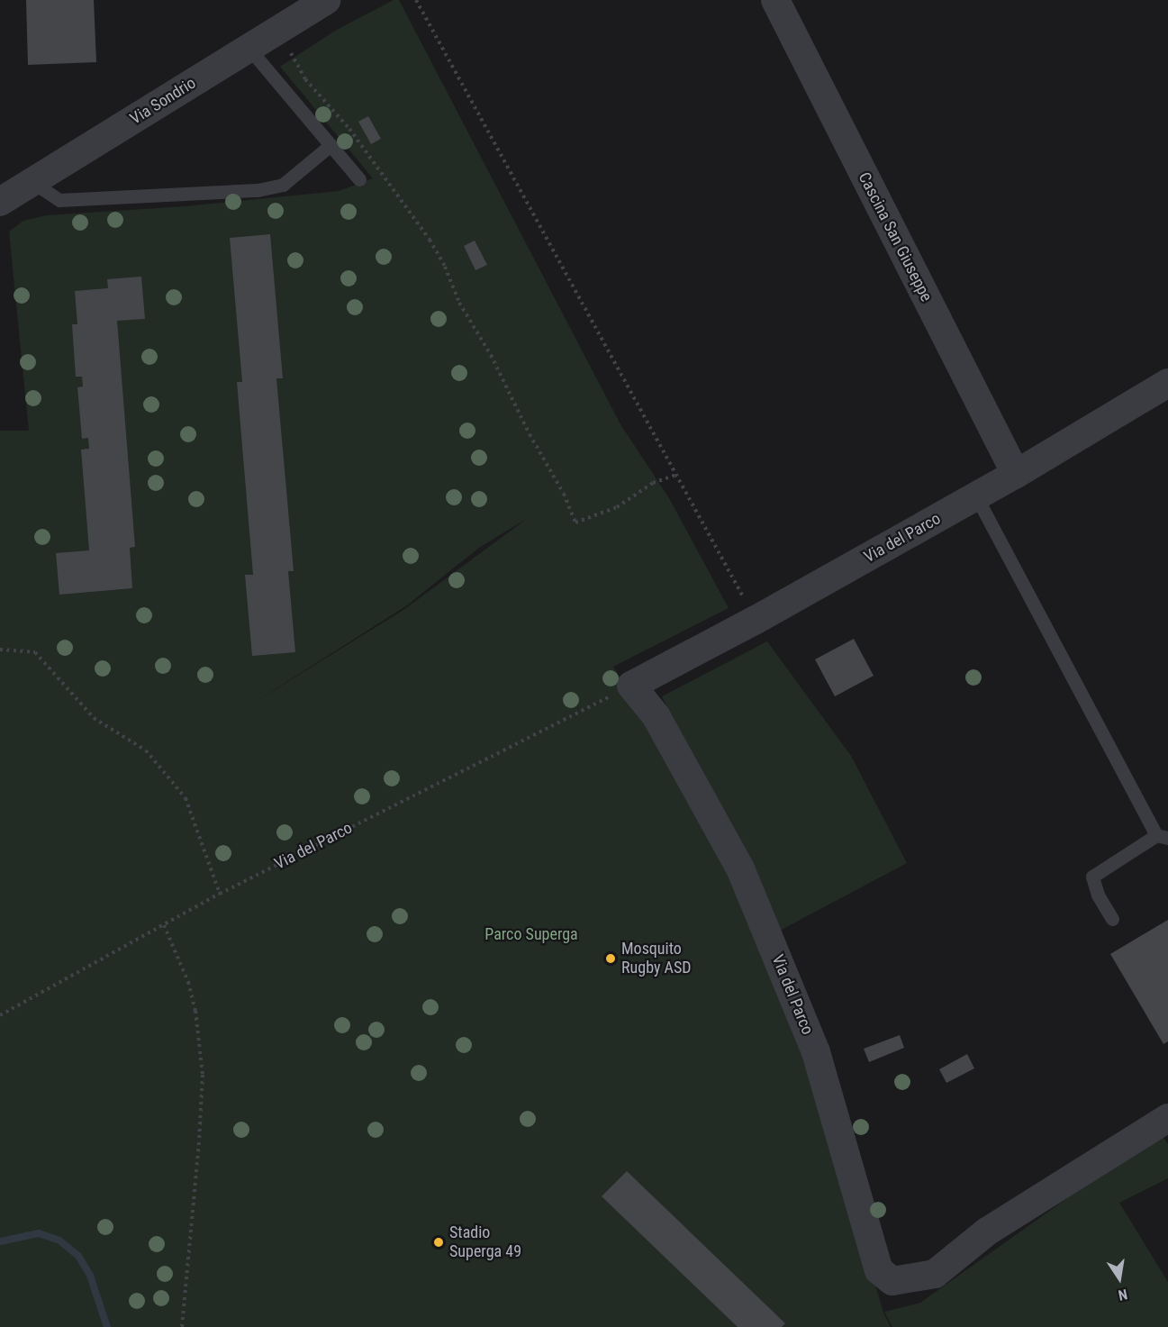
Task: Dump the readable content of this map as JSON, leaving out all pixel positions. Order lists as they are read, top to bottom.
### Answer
{
  "streets": {
    "street": ["Via Sondrio", "Cascina San Giuseppe", "Via del Parco"]
  },
  "crossings": [
    ["Cascina San Giuseppe", "Via del Parco"]
  ],
  "parks": ["Parco Superga"],
  "places": ["Mosquito Rugby ASD", "Stadio Superga 49"],
  "north": "bottom"
}
